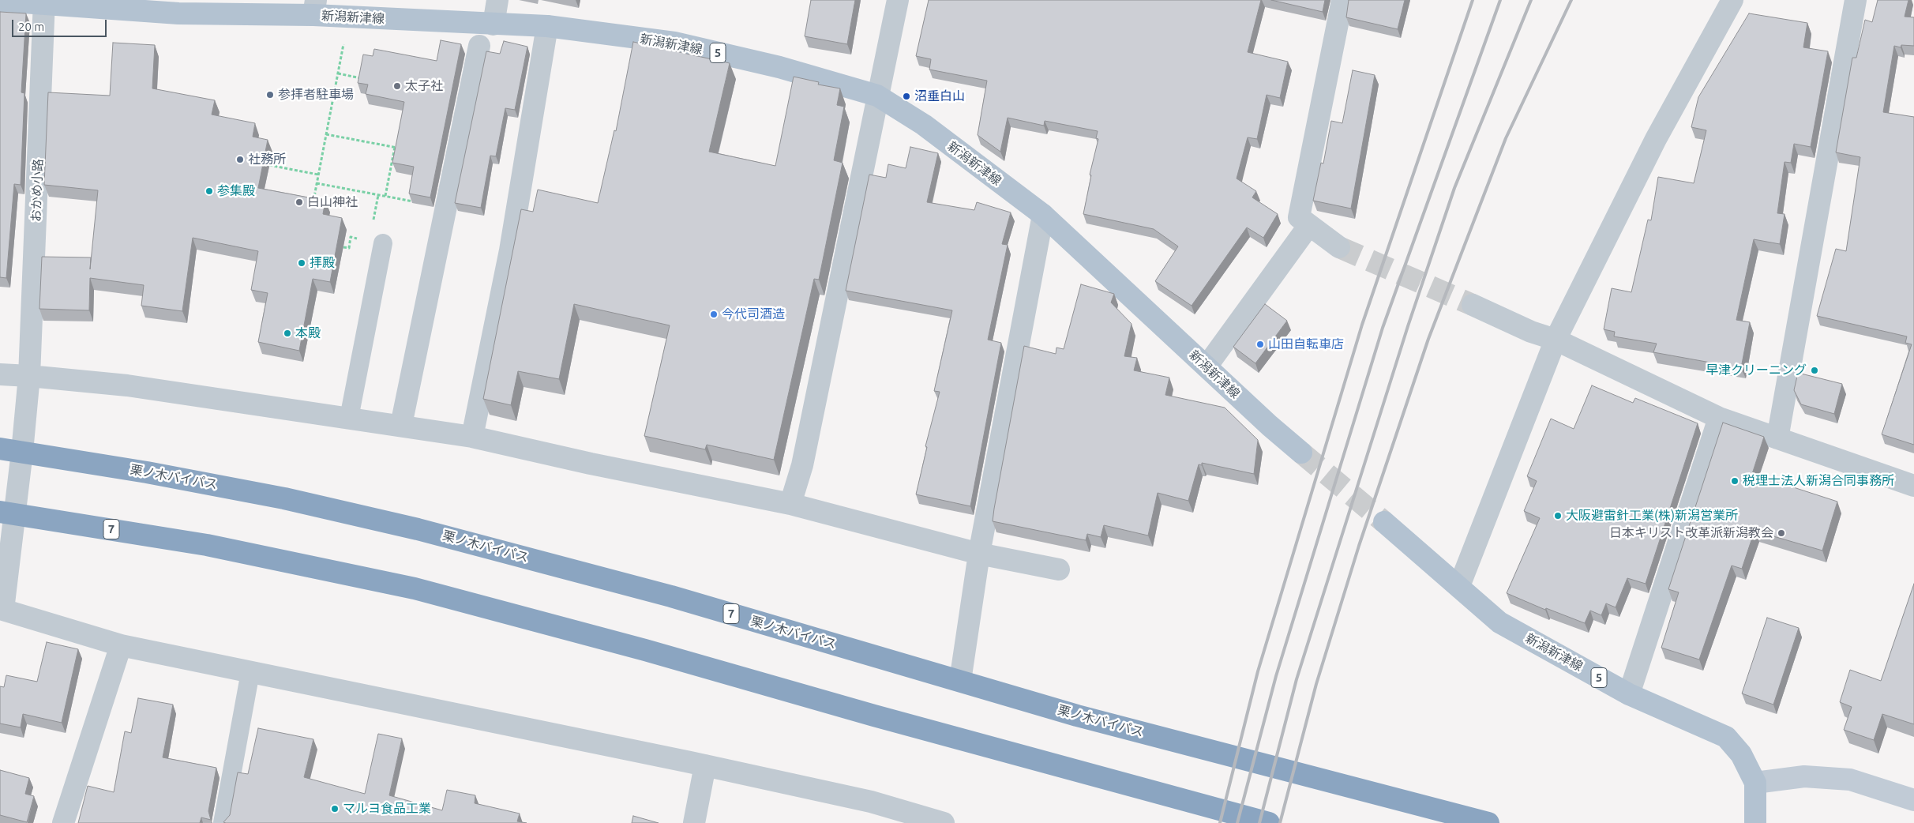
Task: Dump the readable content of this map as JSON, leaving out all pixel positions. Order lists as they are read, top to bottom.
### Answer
{
  "streets": {
    "highway": ["栗ノ木バイパス", "7"],
    "main road": ["新潟新津線", "5"],
    "street": ["おかめ小路"]
  },
  "crossings": [
    ["新潟新津線", "おかめ小路"],
    ["おかめ小路", "栗ノ木バイパス"],
    ["おかめ小路", "7"]
  ],
  "places": [
    "太子社",
    "参拝者駐車場",
    "沼垂白山",
    "社務所",
    "参集殿",
    "白山神社",
    "拝殿",
    "今代司酒造",
    "本殿",
    "山田自転車店",
    "早津クリーニング",
    "税理士法人新潟合同事務所",
    "大阪避雷針工業(株)新潟営業所",
    "日本キリスト改革派新潟教会",
    "マルヨ食品工業"
  ],
  "scale_bar": "20 m"
}
